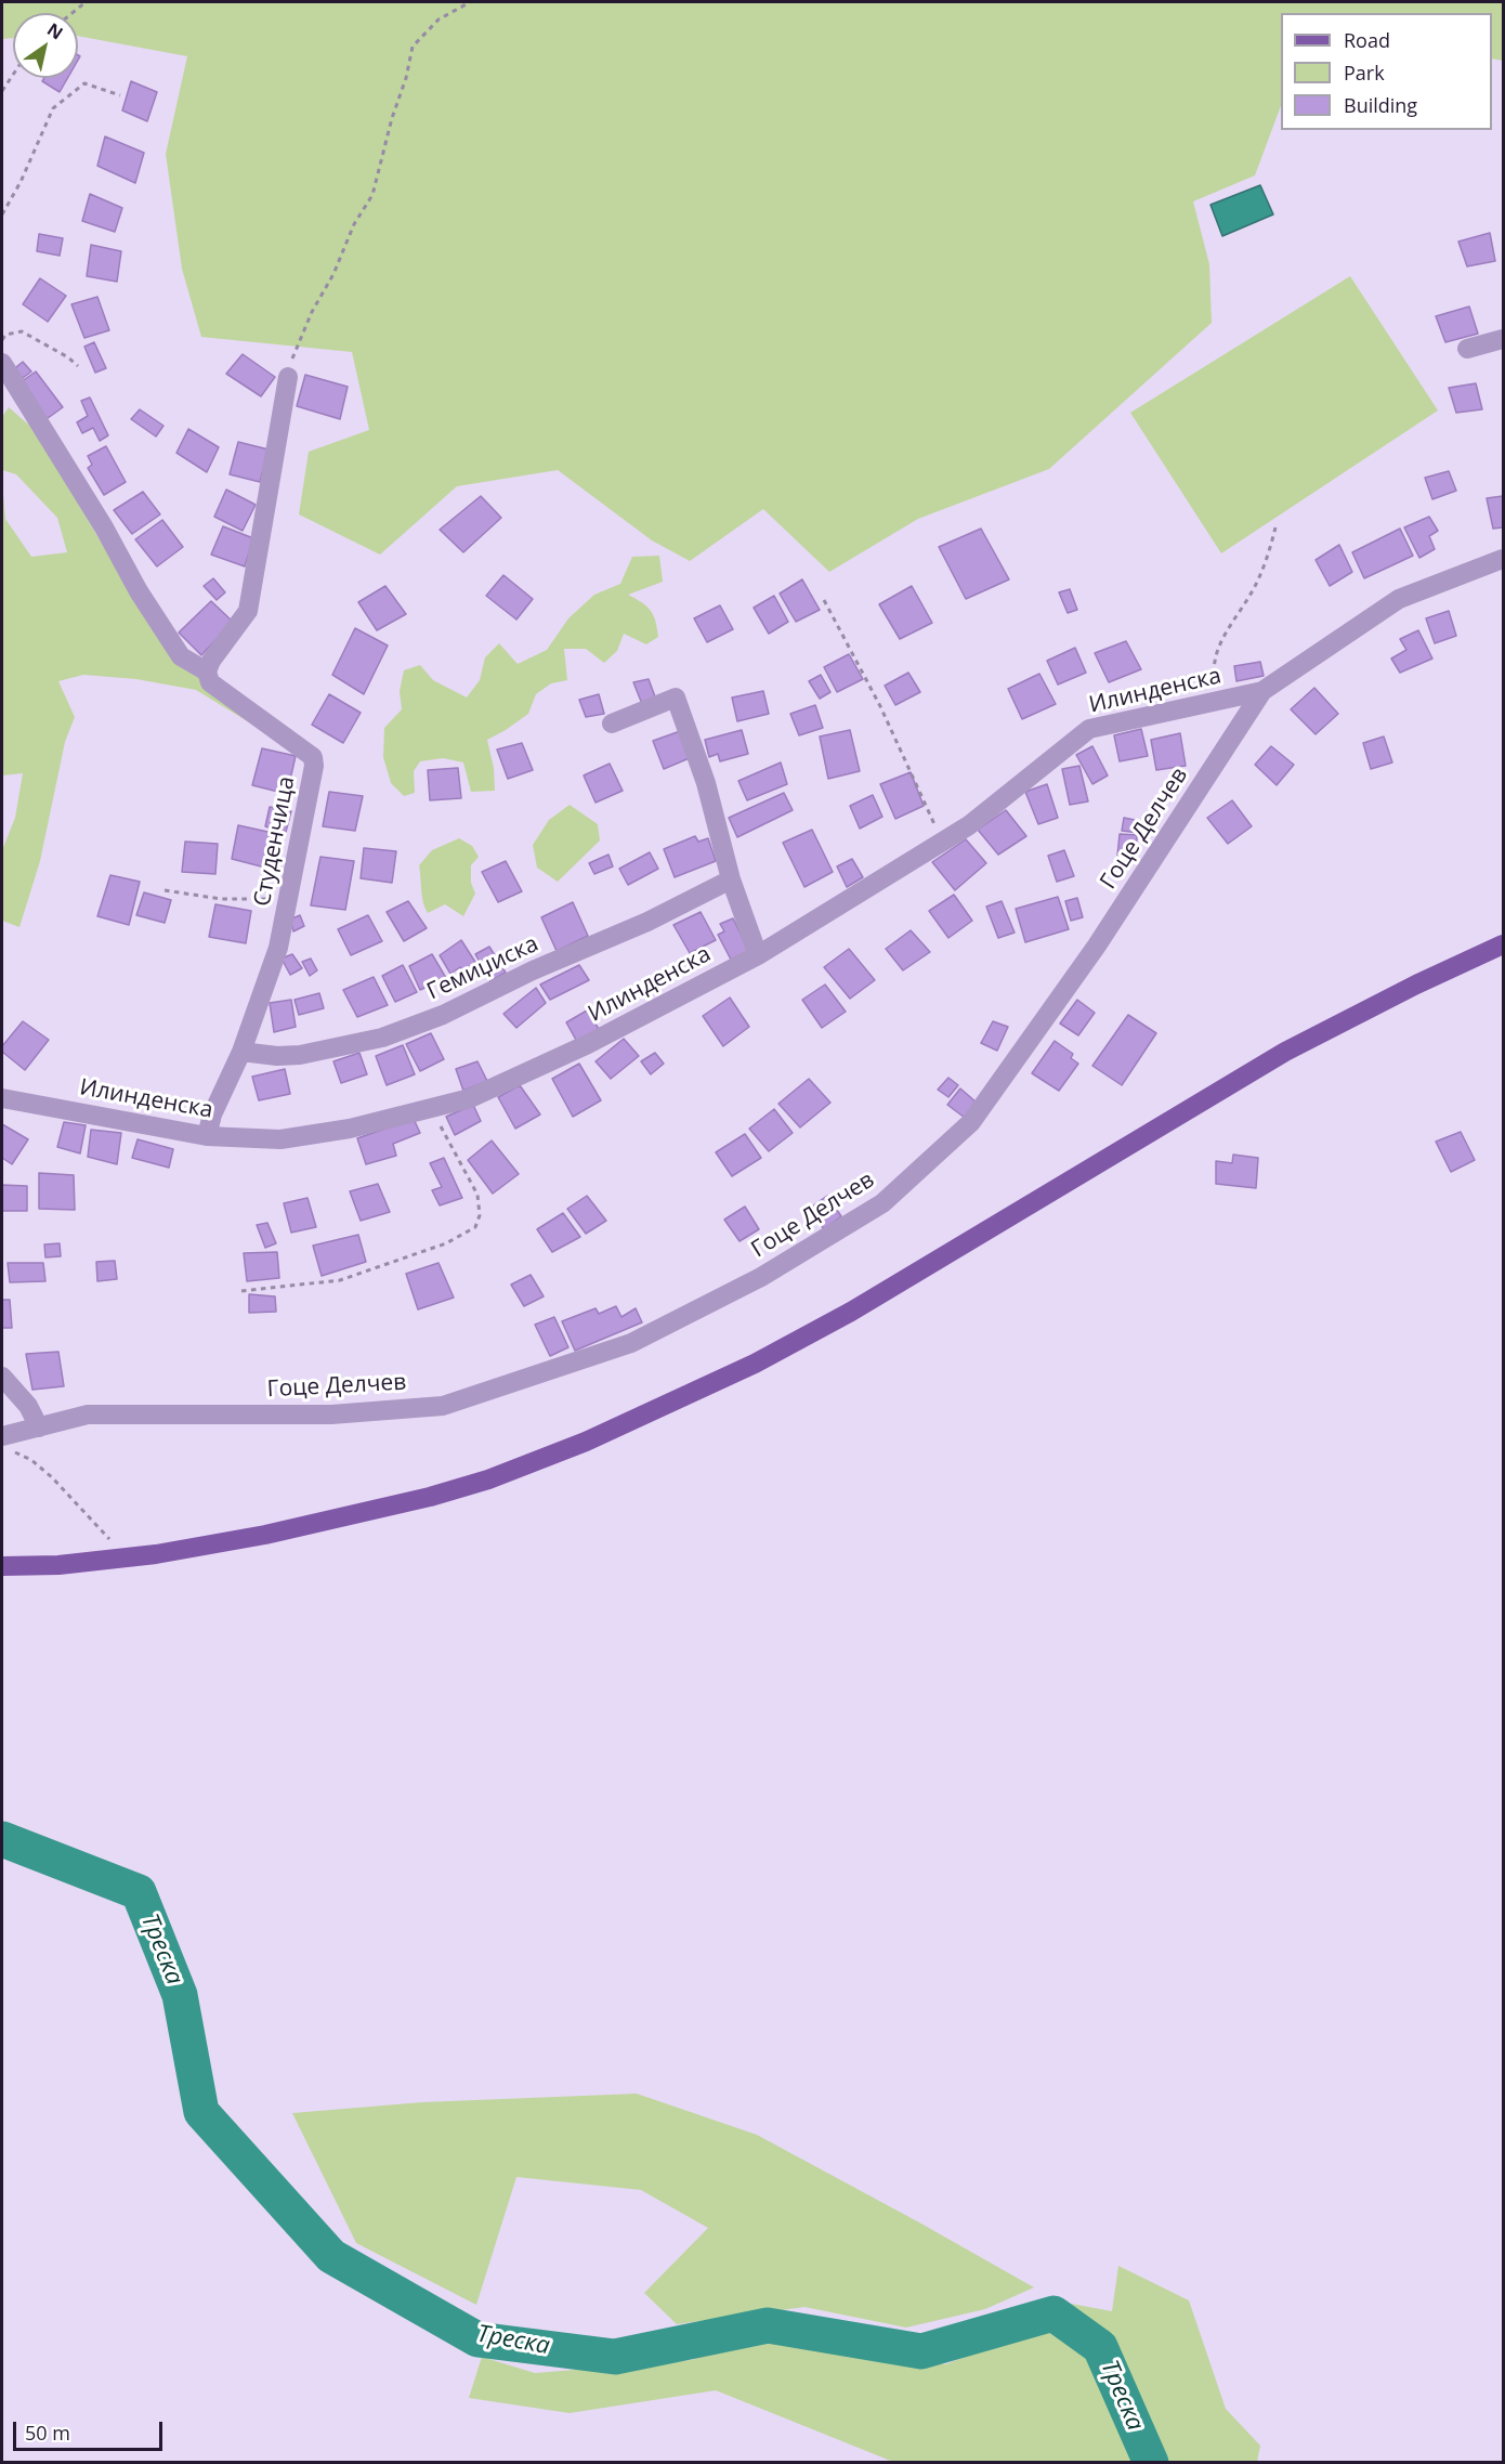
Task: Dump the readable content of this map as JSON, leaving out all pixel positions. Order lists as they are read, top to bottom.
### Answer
{
  "streets": {
    "street": [
      "Илинденска",
      "Гоце Делчев",
      "Студенчица",
      "Гемиџиска"
    ]
  },
  "crossings": [
    ["Илинденска", "Гоце Делчев"],
    ["Илинденска", "Студенчица"],
    ["Студенчица", "Гемиџиска"]
  ],
  "water": ["Треска"],
  "legend": ["Road", "Park", "Building"],
  "scale_bar": "50 m",
  "north": "top right"
}
